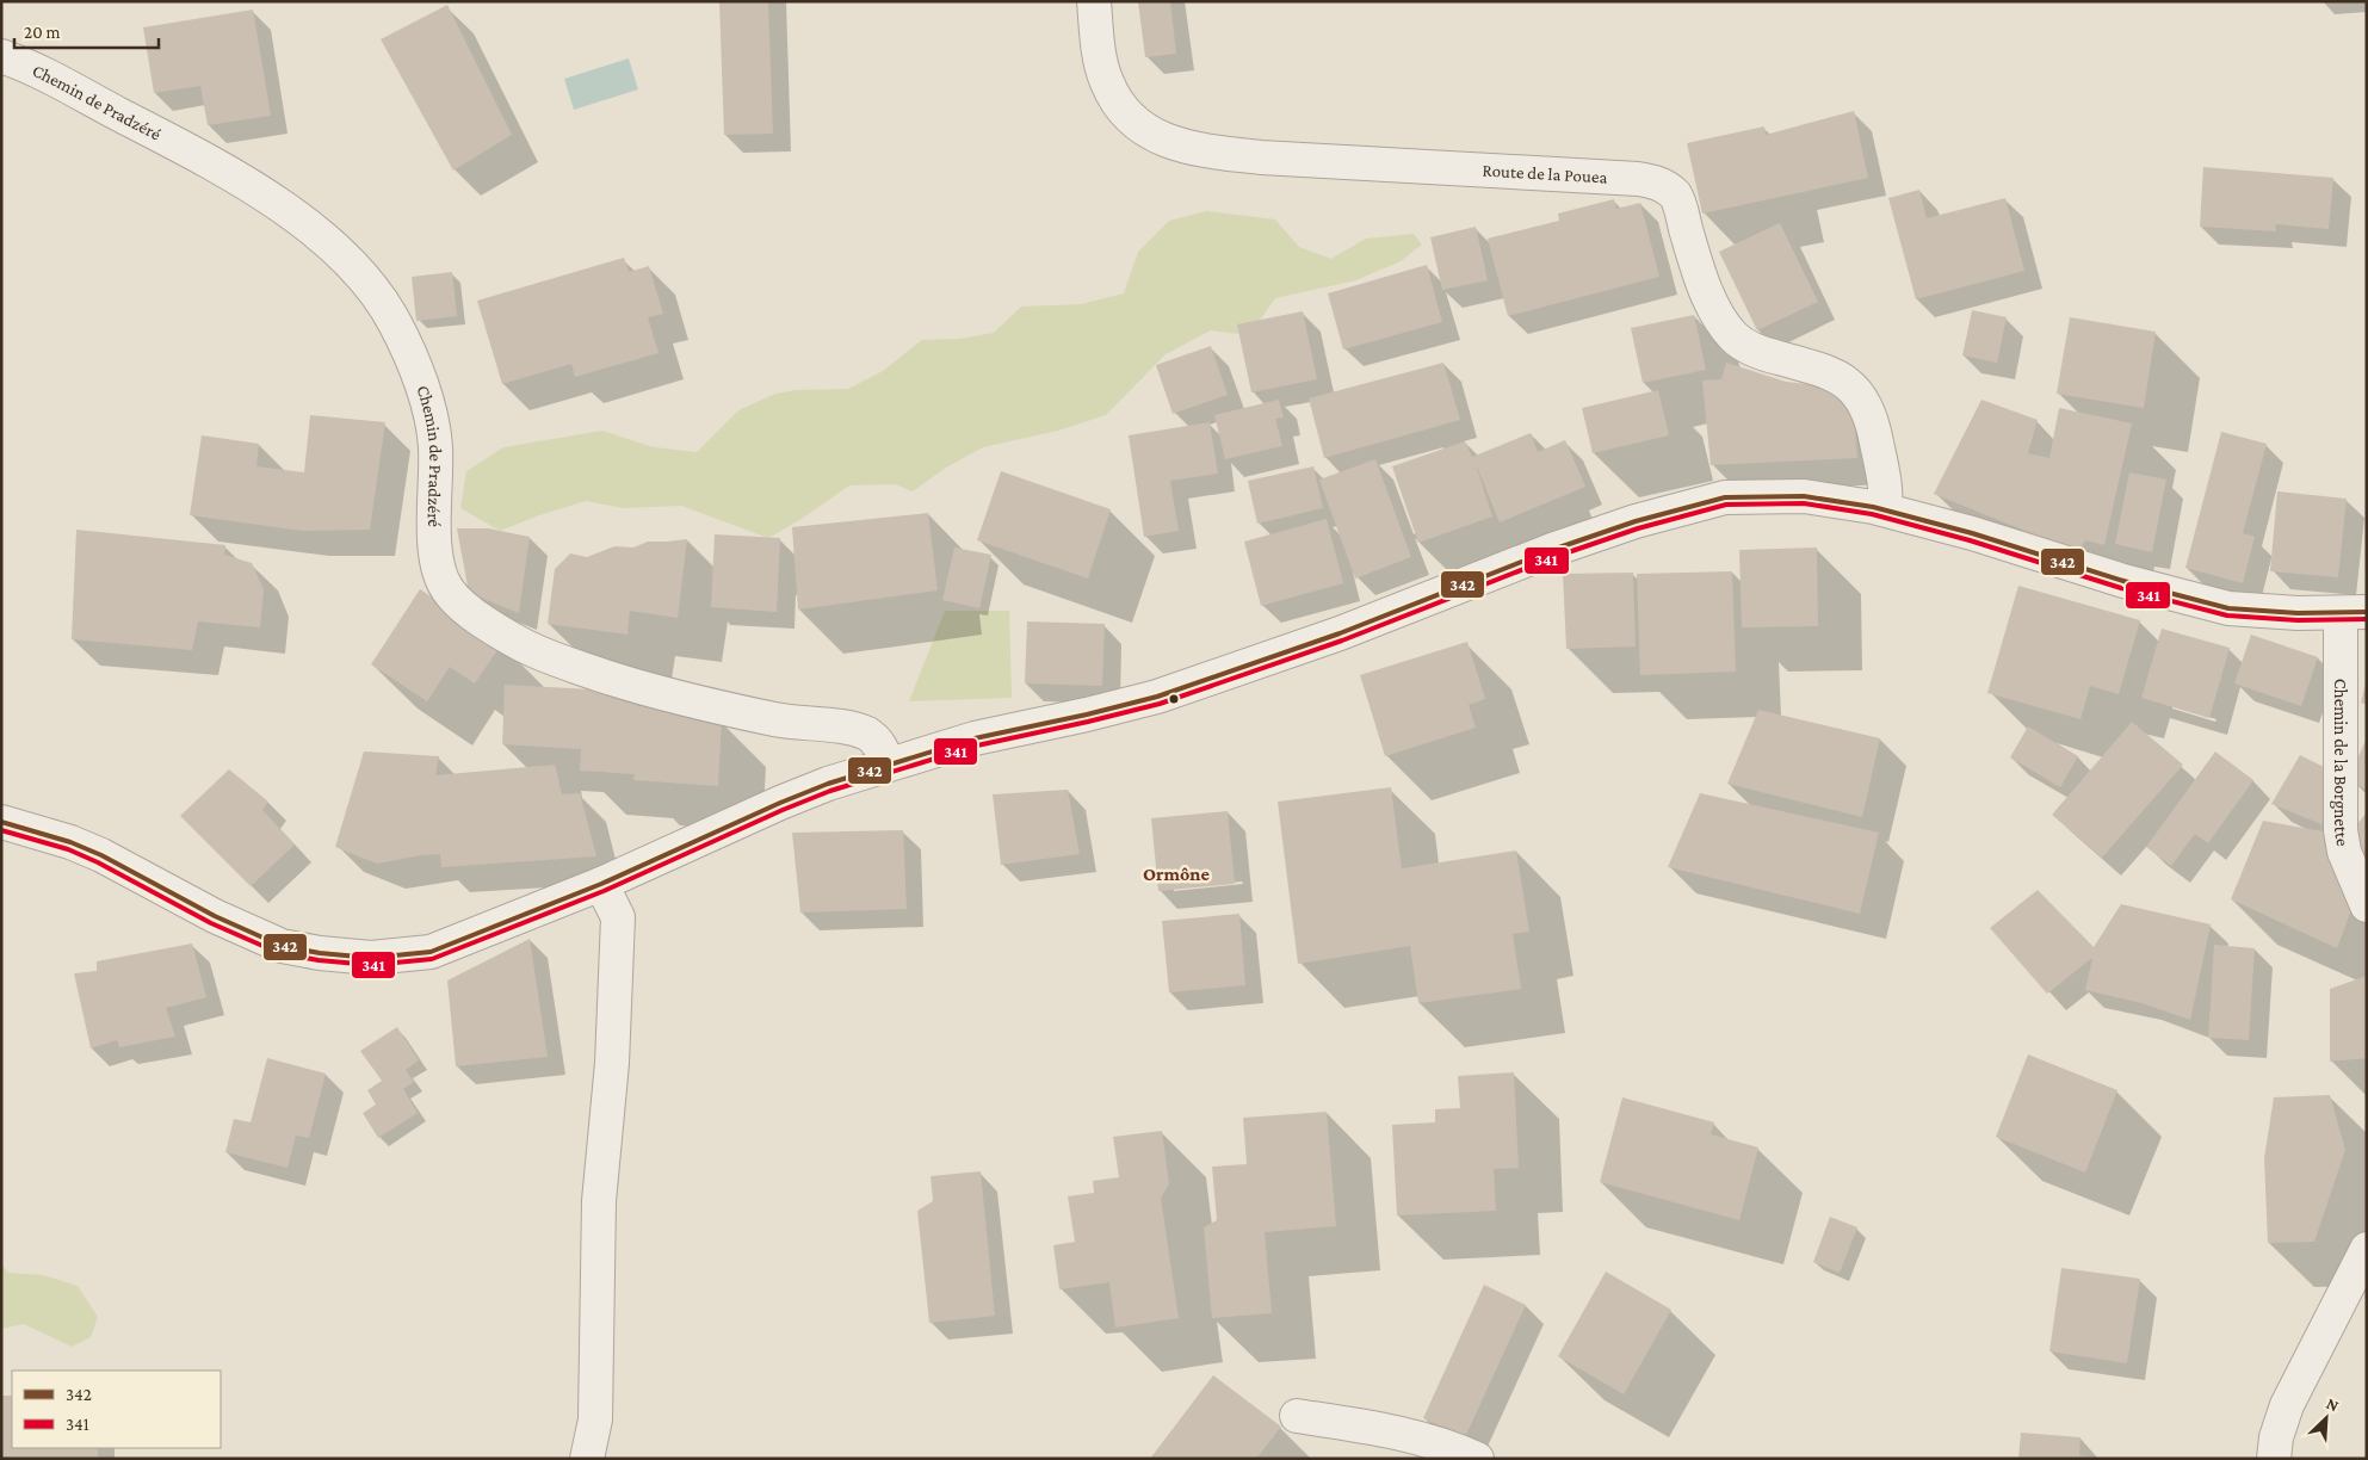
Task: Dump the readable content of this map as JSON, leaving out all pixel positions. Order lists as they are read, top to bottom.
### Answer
{
  "streets": {
    "street": ["Chemin de Pradzéré", "Route de la Pouea", "Chemin de la Borgnette"]
  },
  "districts": ["Ormône"],
  "lines": ["transit line 342", "transit line 341"],
  "legend": ["342", "341"],
  "scale_bar": "20 m",
  "north": "top right"
}
